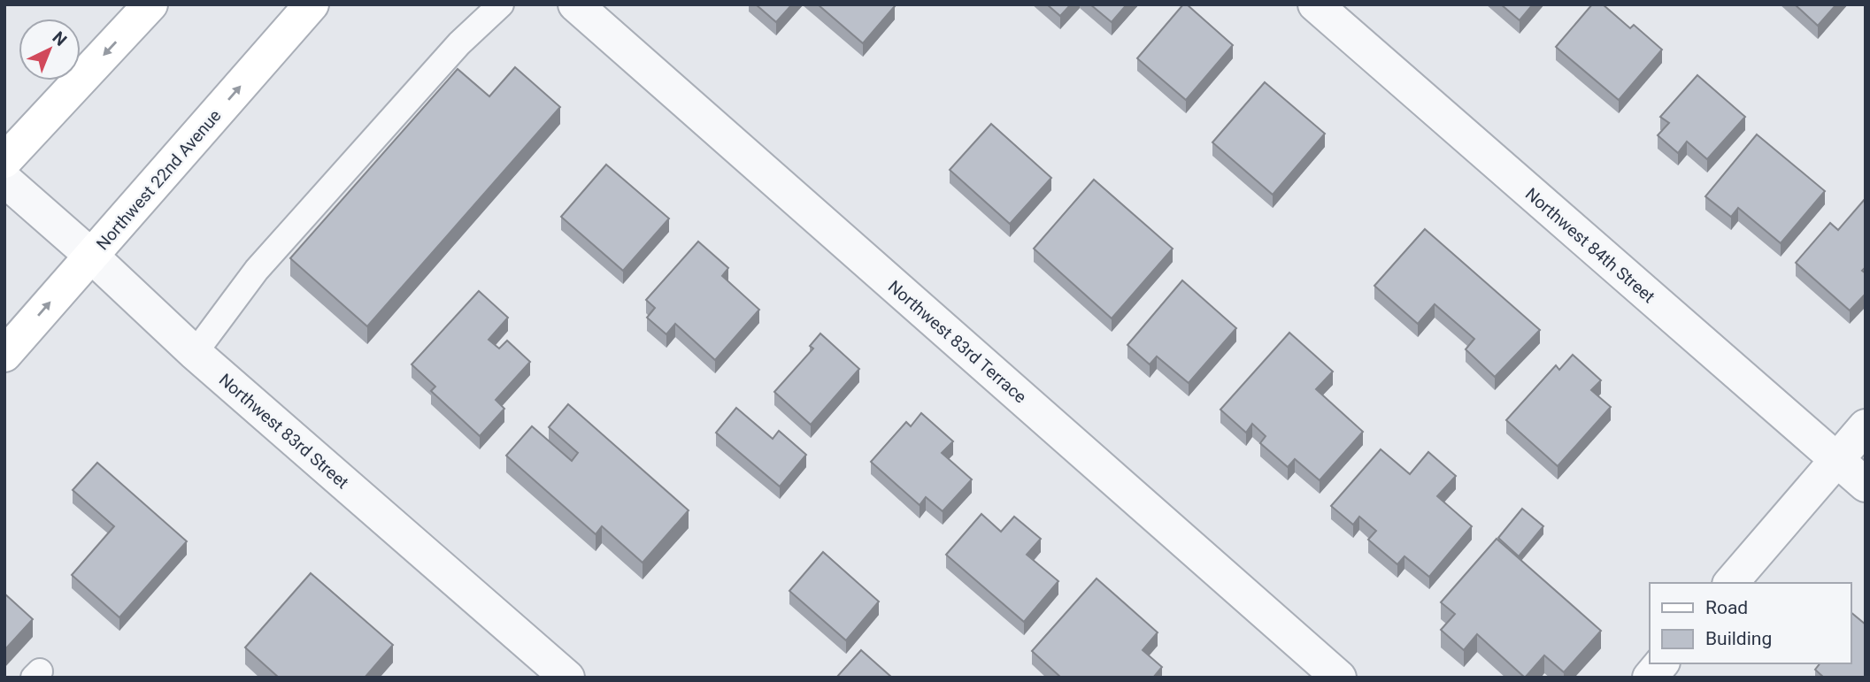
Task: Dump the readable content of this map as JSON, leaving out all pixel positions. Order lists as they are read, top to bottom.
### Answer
{
  "streets": {
    "main road": ["Northwest 22nd Avenue"],
    "street": ["Northwest 84th Street", "Northwest 83rd Terrace", "Northwest 83rd Street"]
  },
  "crossings": [
    ["Northwest 22nd Avenue", "Northwest 83rd Street"]
  ],
  "legend": ["Road", "Building"],
  "north": "top right"
}
